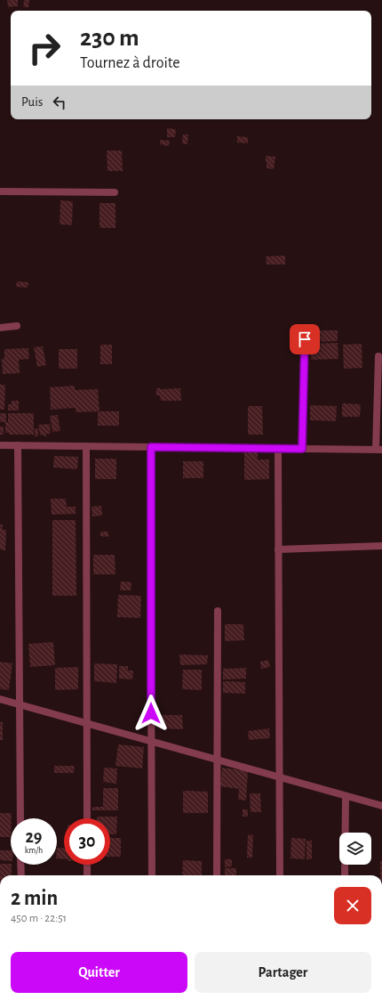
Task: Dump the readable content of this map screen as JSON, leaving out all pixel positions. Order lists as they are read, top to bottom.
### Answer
{
  "page": {
    "turn": ["230 m", "Tournez à droite"],
    "then": "Puis",
    "speed": "29 km/h",
    "limit": "30",
    "heading": ["2 min", "450 m · 22:51"],
    "buttons": ["Quitter", "Partager"]
  }
}
